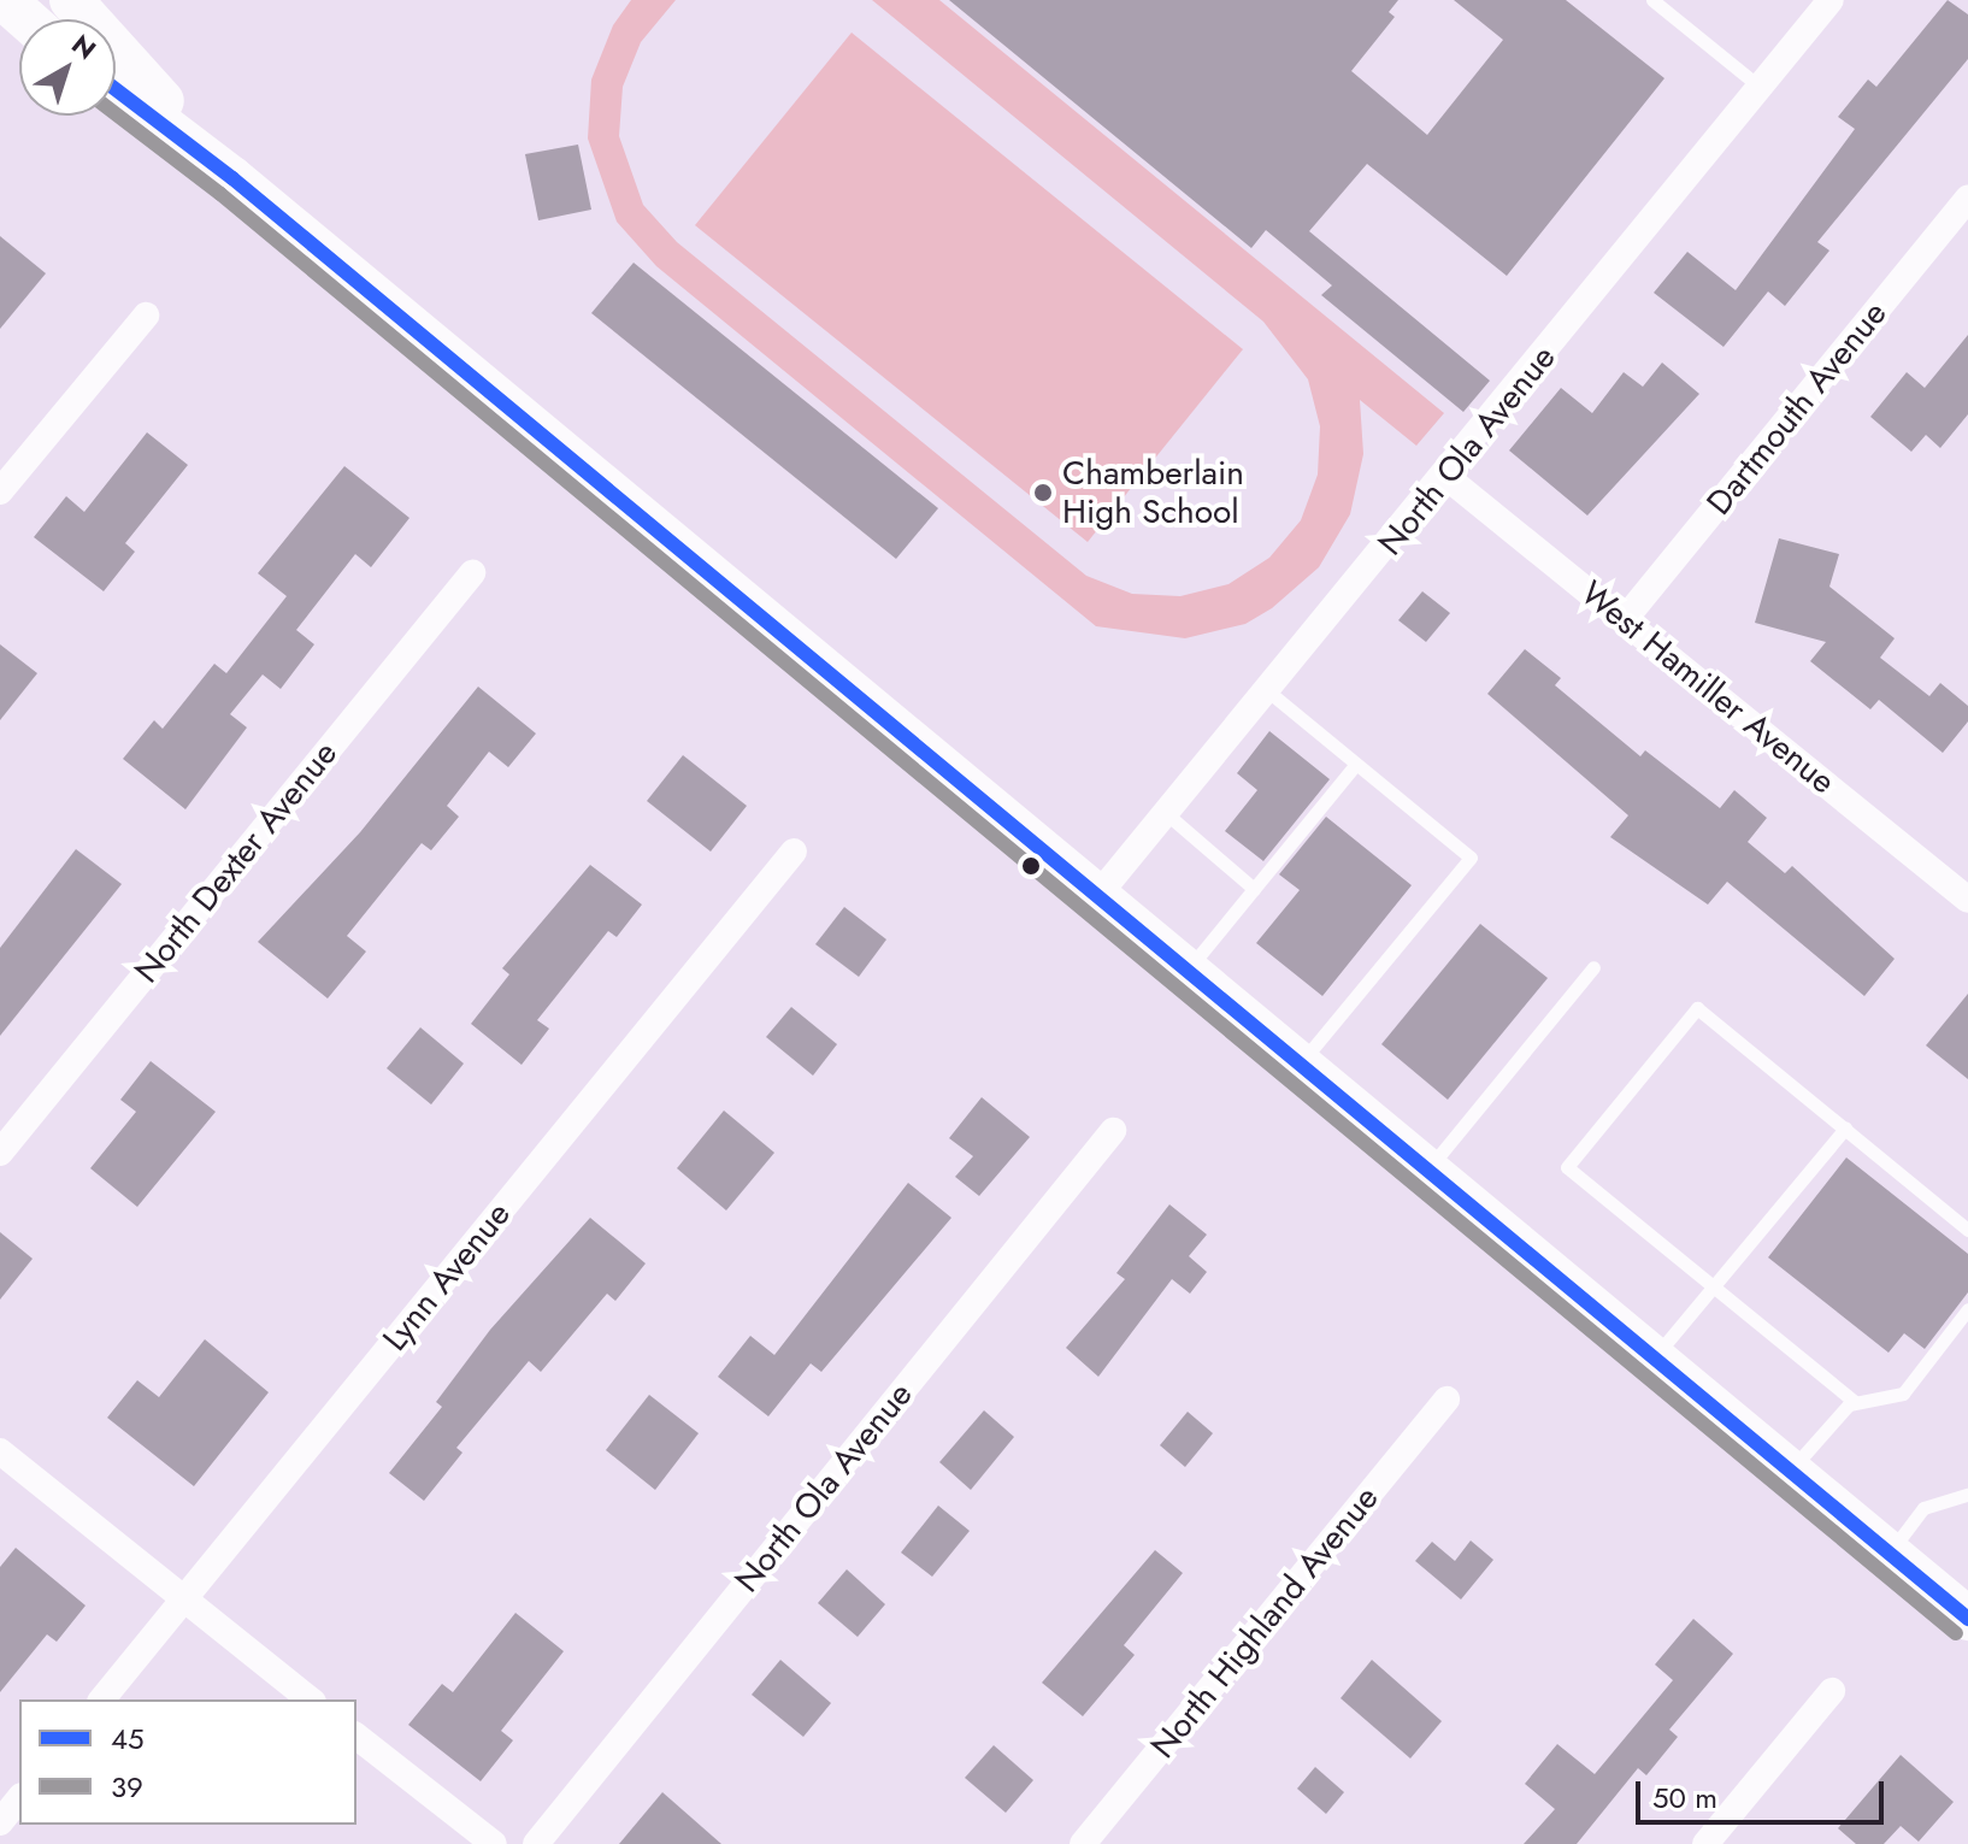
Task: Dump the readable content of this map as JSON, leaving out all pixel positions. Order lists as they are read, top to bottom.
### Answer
{
  "streets": {
    "street": [
      "Dartmouth Avenue",
      "North Ola Avenue",
      "West Hamiller Avenue",
      "North Dexter Avenue",
      "Lynn Avenue",
      "North Highland Avenue"
    ]
  },
  "crossings": [
    ["Dartmouth Avenue", "West Hamiller Avenue"],
    ["North Ola Avenue", "West Hamiller Avenue"]
  ],
  "places": ["Chamberlain High School"],
  "lines": ["transit line 45", "transit line 39"],
  "legend": ["45", "39"],
  "scale_bar": "50 m",
  "north": "top right"
}
